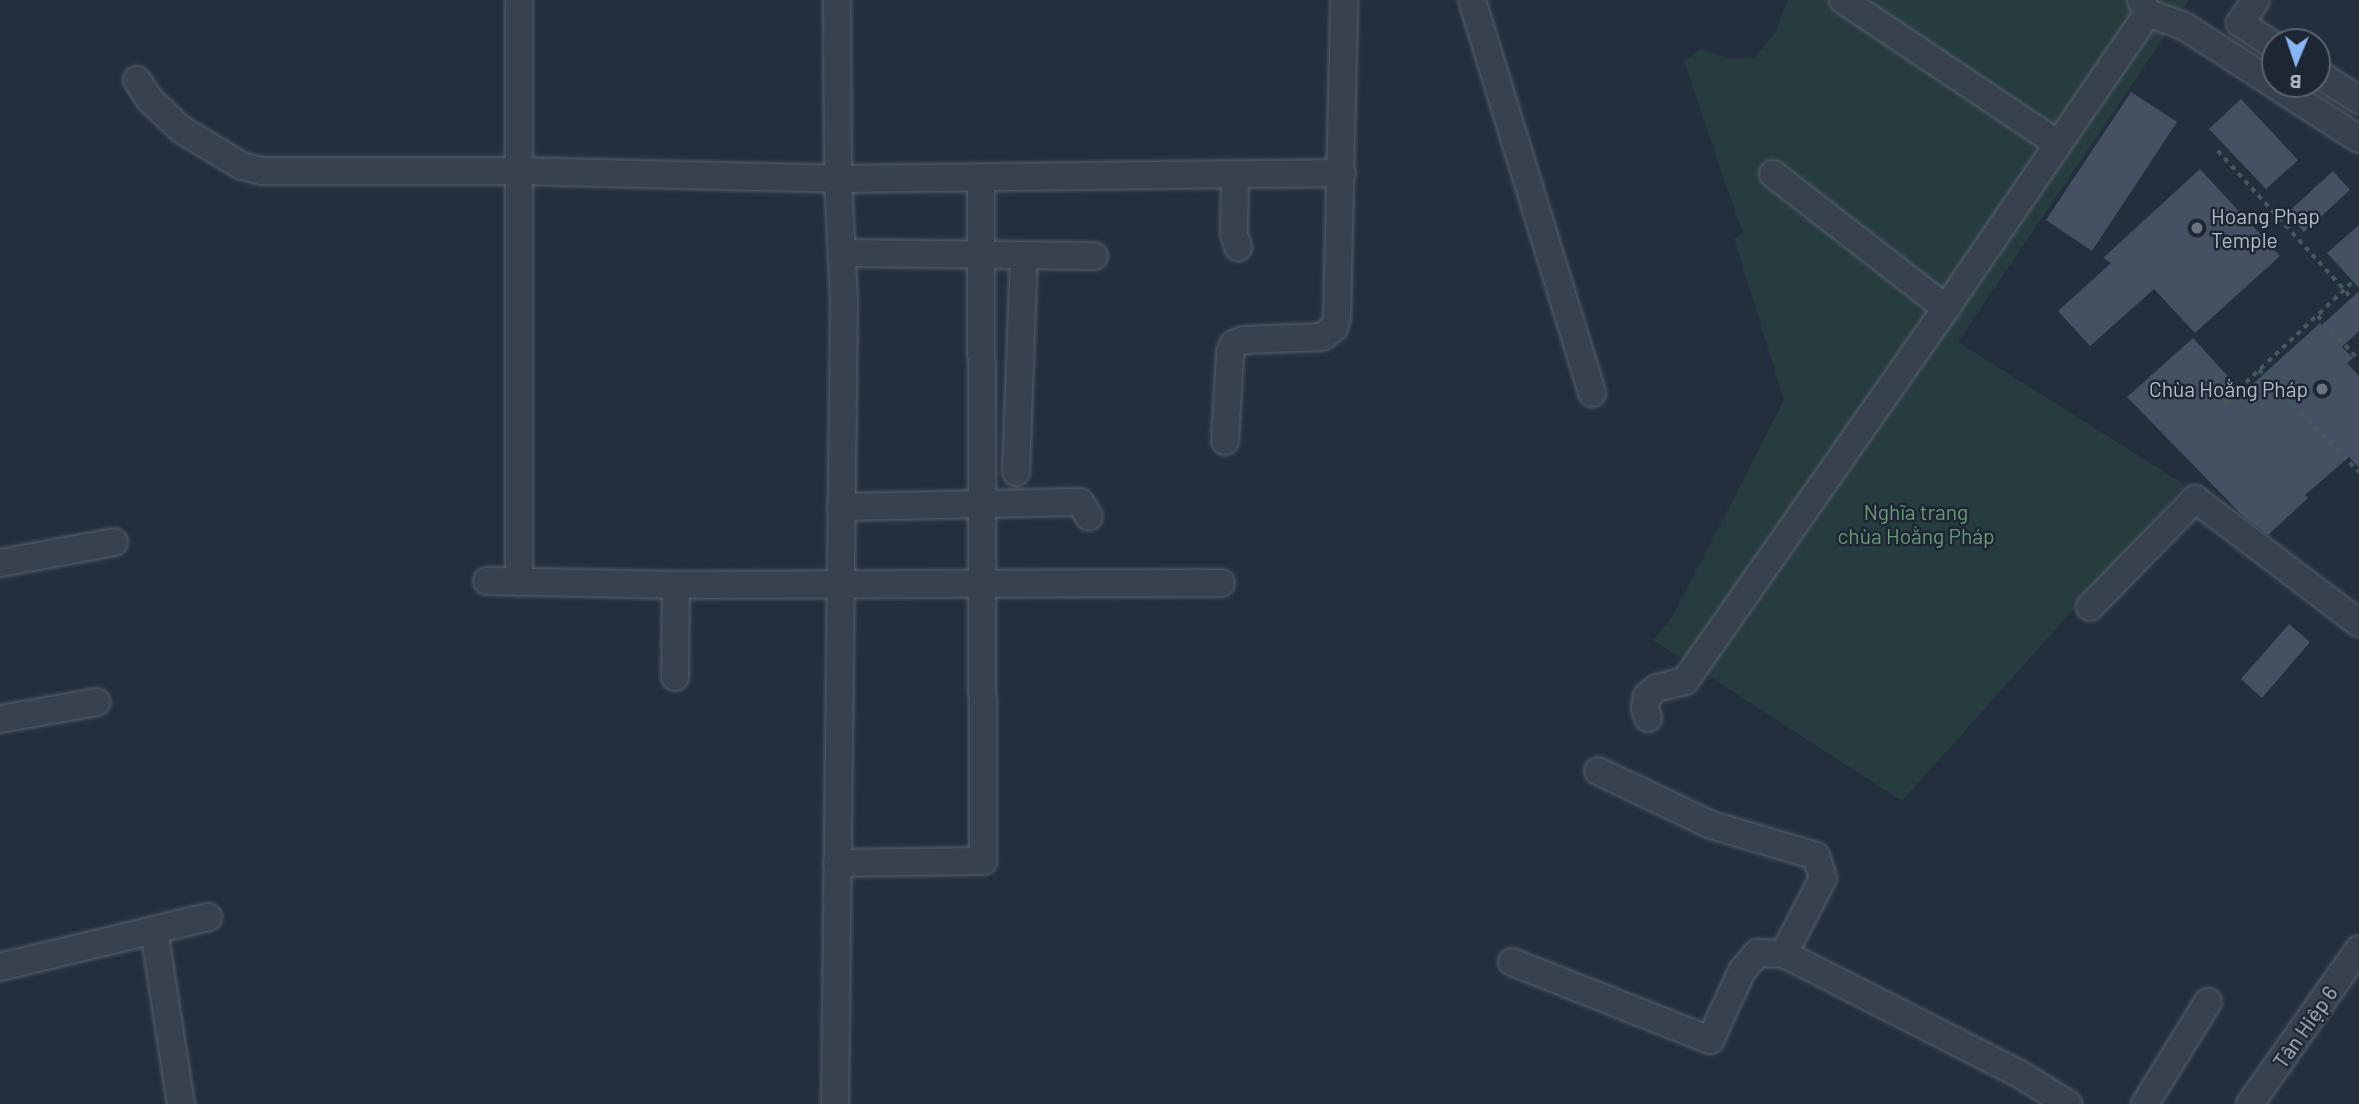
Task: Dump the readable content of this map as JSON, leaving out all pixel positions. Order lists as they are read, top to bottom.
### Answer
{
  "streets": {
    "street": ["Tân Hiệp 6"]
  },
  "parks": ["Nghĩa trang chùa Hoằng Pháp"],
  "places": ["Hoang Phap Temple", "Chùa Hoằng Pháp"],
  "north": "bottom"
}
